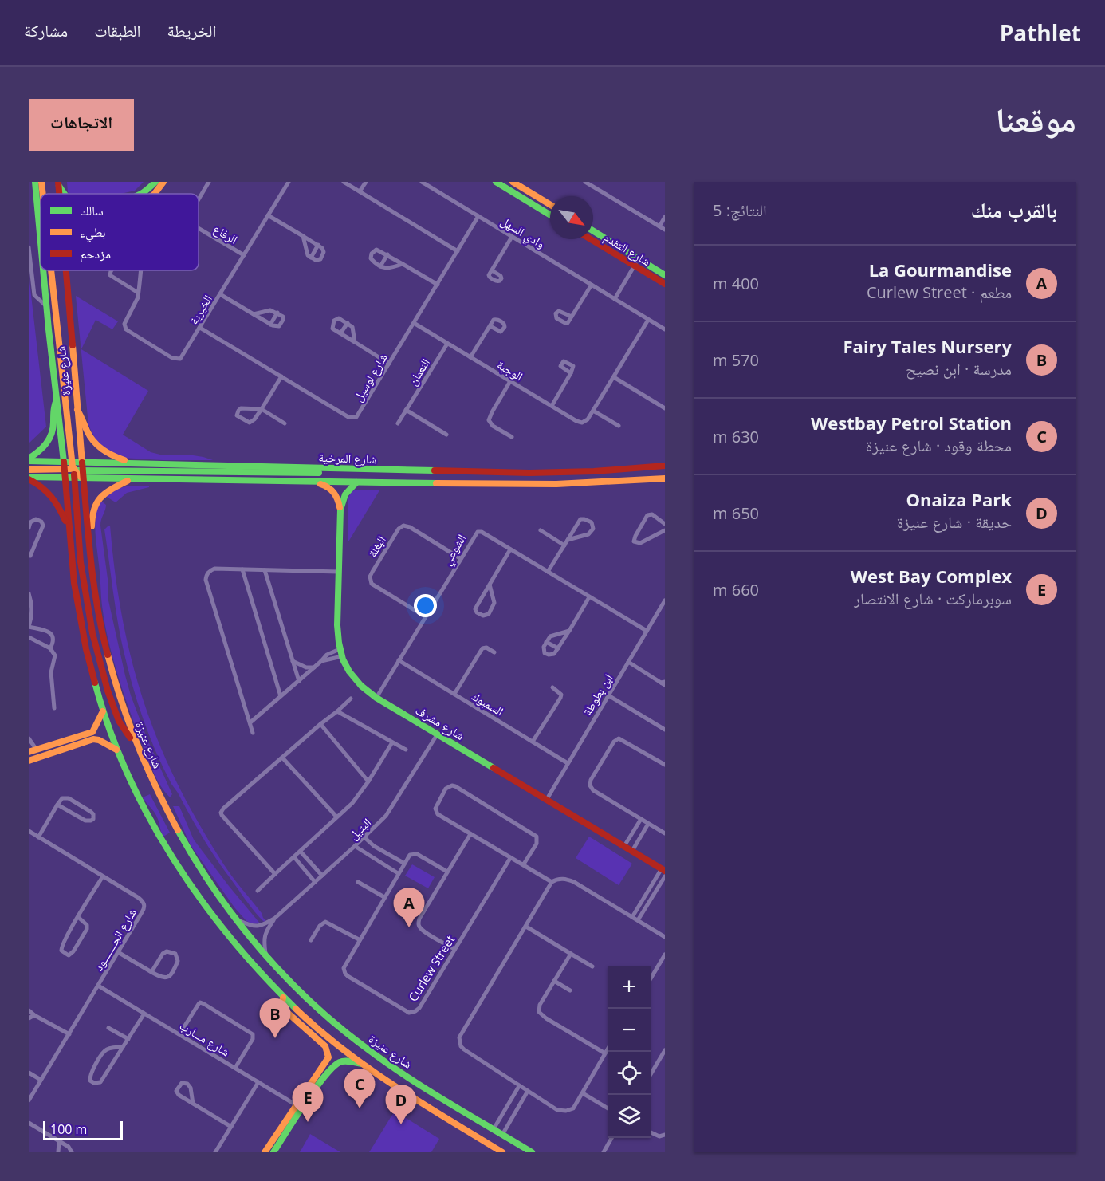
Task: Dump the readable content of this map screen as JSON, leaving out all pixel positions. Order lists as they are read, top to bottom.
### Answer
{
  "streets": {
    "main road": [
      "شارع التقدم",
      "شارع عنيزة",
      "شارع المرخية",
      "شارع مشرف"
    ],
    "street": [
      "وادي السهل",
      "الرفاع",
      "الخيرية",
      "الوجبة",
      "النعمان",
      "شارع لوسيل",
      "البغلة",
      "الشوعي",
      "ابن بطوطة",
      "السمبوك",
      "البتيل",
      "شارع الجــــــــود",
      "Curlew Street",
      "شارع مـــارب"
    ]
  },
  "crossings": [
    ["وادي السهل", "شارع لوسيل"],
    ["الرفاع", "الخيرية"],
    ["الخيرية", "شارع لوسيل"],
    ["الوجبة", "النعمان"],
    ["الوجبة", "شارع لوسيل"],
    ["شارع عنيزة", "شارع المرخية"],
    ["شارع عنيزة", "البتيل"],
    ["شارع المرخية", "شارع مشرف"],
    ["البغلة", "الشوعي"],
    ["الشوعي", "ابن بطوطة"],
    ["الشوعي", "السمبوك"],
    ["الشوعي", "شارع مشرف"],
    ["ابن بطوطة", "السمبوك"],
    ["ابن بطوطة", "شارع مشرف"],
    ["شارع مشرف", "البتيل"],
    ["شارع الجــــــــود", "شارع مـــارب"]
  ],
  "legend": ["سالك", "بطيء", "مزدحم"],
  "scale_bar": "100 m",
  "north": "bottom right",
  "page": {
    "header": "Pathlet",
    "nav": ["الخريطة", "الطبقات", "مشاركة"],
    "title": "موقعنا",
    "buttons": "الاتجاهات",
    "heading": ["بالقرب منك", "النتائج: 5"],
    "list": [
      {
        "mark": "A",
        "name": "La Gourmandise",
        "note": "مطعم · Curlew Street",
        "value": "400 m"
      },
      {
        "mark": "B",
        "name": "Fairy Tales Nursery",
        "note": "مدرسة · ابن نصيح",
        "value": "570 m"
      },
      {
        "mark": "C",
        "name": "Westbay Petrol Station",
        "note": "محطة وقود · شارع عنيزة",
        "value": "630 m"
      },
      {
        "mark": "D",
        "name": "Onaiza Park",
        "note": "حديقة · شارع عنيزة",
        "value": "650 m"
      },
      {
        "mark": "E",
        "name": "West Bay Complex",
        "note": "سوبرماركت · شارع الانتصار",
        "value": "660 m"
      }
    ],
    "pins": [
      "A",
      "B",
      "C",
      "E",
      "D"
    ],
    "map_buttons": ["+", "−"],
    "scale": "100 m"
  }
}
